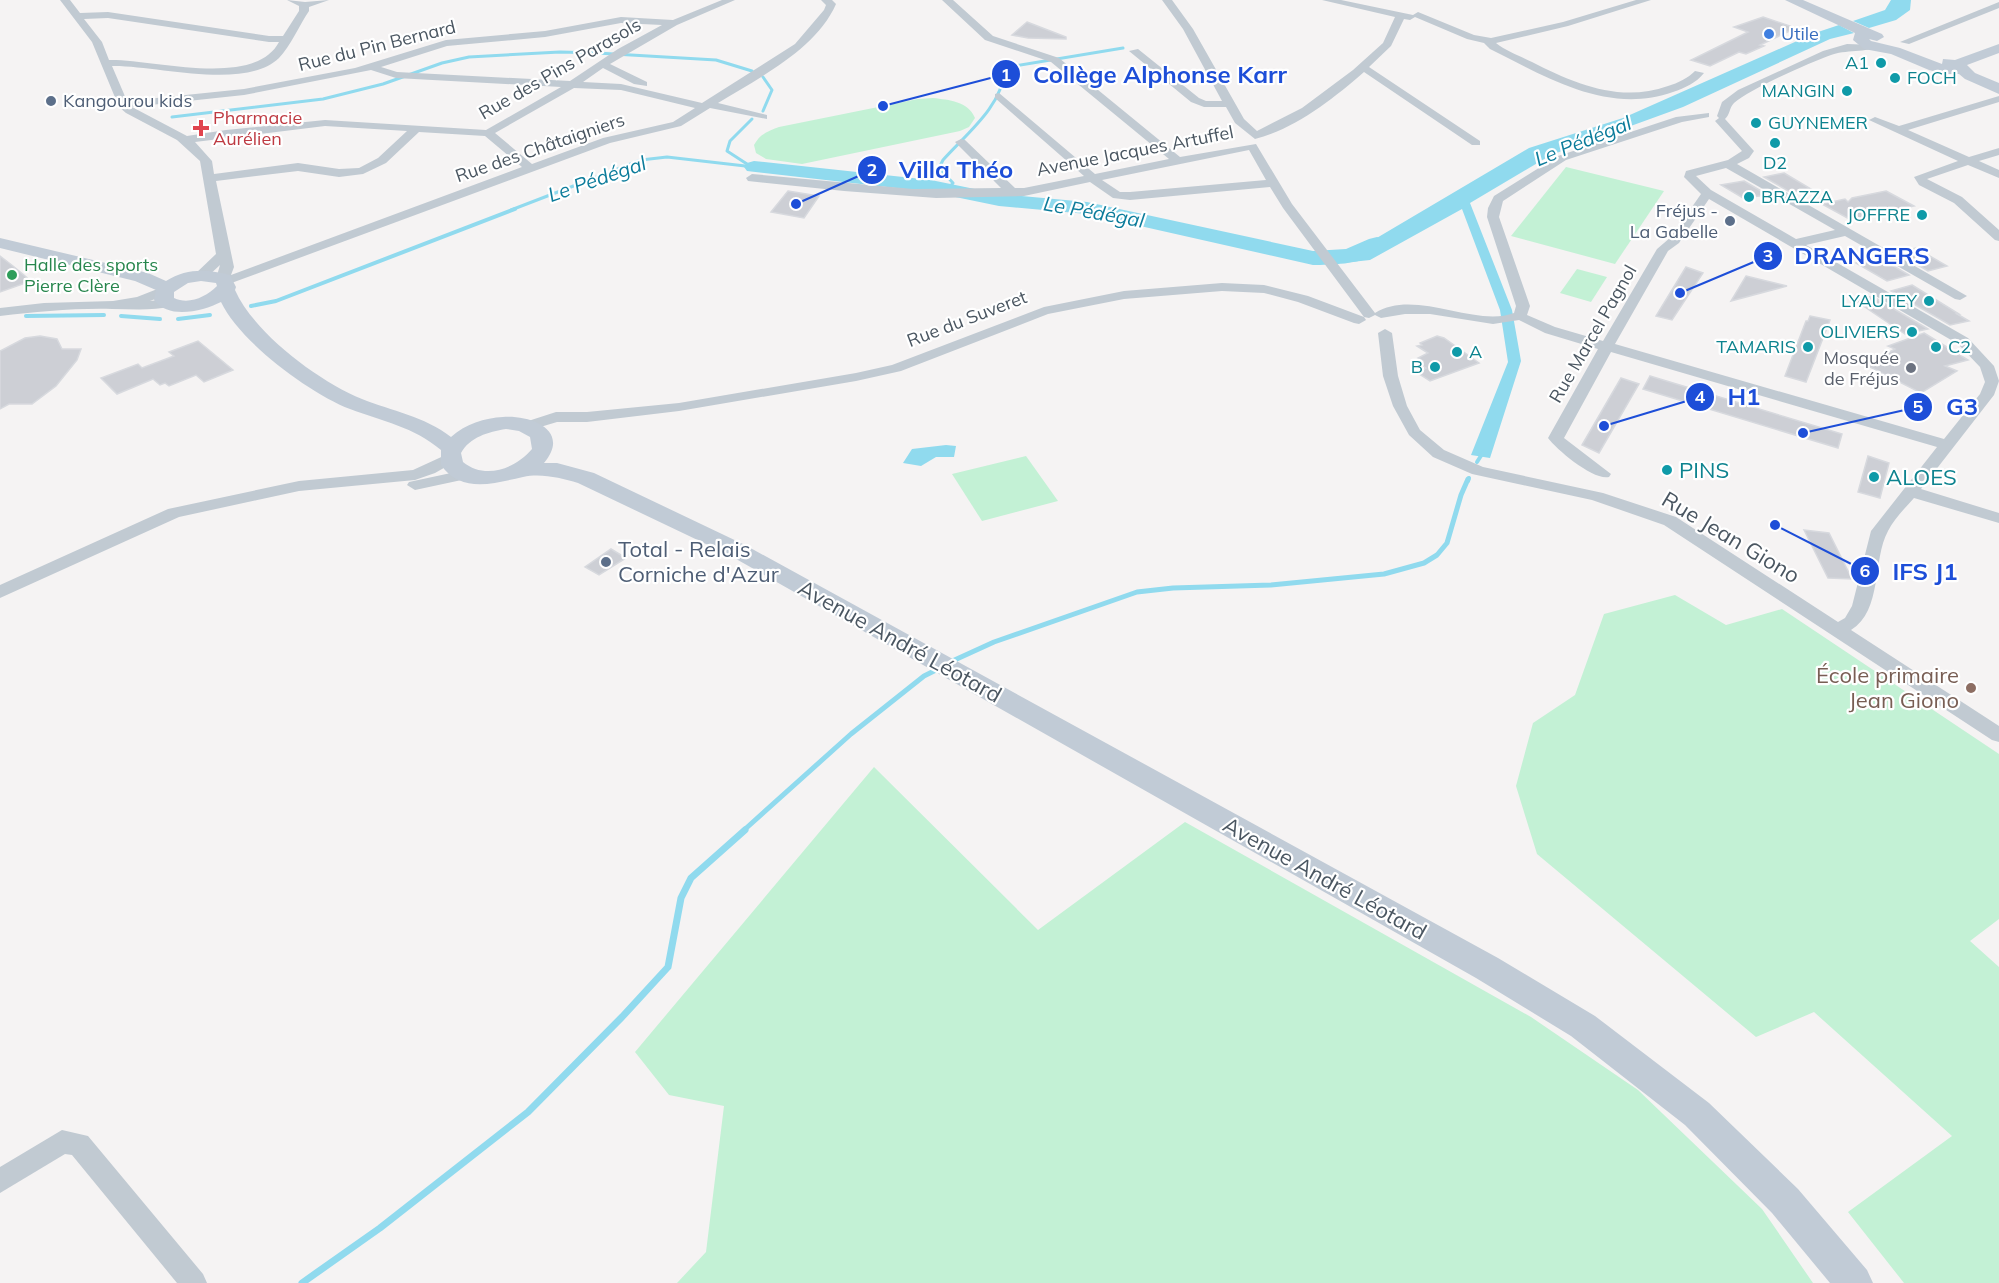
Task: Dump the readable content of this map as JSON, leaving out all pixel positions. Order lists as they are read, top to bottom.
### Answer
{
  "streets": {
    "main road": ["Avenue André Léotard"],
    "street": [
      "Rue du Pin Bernard",
      "Rue des Pins Parasols",
      "Rue des Châtaigniers",
      "Avenue Jacques Artuffel",
      "Rue du Suveret",
      "Rue Marcel Pagnol",
      "Rue Jean Giono"
    ]
  },
  "crossings": [
    ["Rue du Pin Bernard", "Rue des Pins Parasols"],
    ["Avenue Jacques Artuffel", "Rue Jean Giono"],
    ["Rue du Suveret", "Rue Jean Giono"],
    ["Rue du Suveret", "Avenue André Léotard"]
  ],
  "water": ["Le Pédégal"],
  "places": {
    "other": [
      "Utile",
      "A1",
      "FOCH",
      "MANGIN",
      "Kangourou kids",
      "Collège Alphonse Karr",
      "GUYNEMER",
      "D2",
      "BRAZZA",
      "Villa Théo",
      "JOFFRE",
      "Fréjus - La Gabelle",
      "Halle des sports Pierre Clère",
      "DRANGERS",
      "LYAUTEY",
      "OLIVIERS",
      "TAMARIS",
      "C2",
      "A",
      "B",
      "Mosquée de Fréjus",
      "H1",
      "G3",
      "PINS",
      "ALOES",
      "IFS J1",
      "Total - Relais Corniche d'Azur",
      "École primaire Jean Giono"
    ],
    "health": ["Pharmacie Aurélien"]
  }
}
